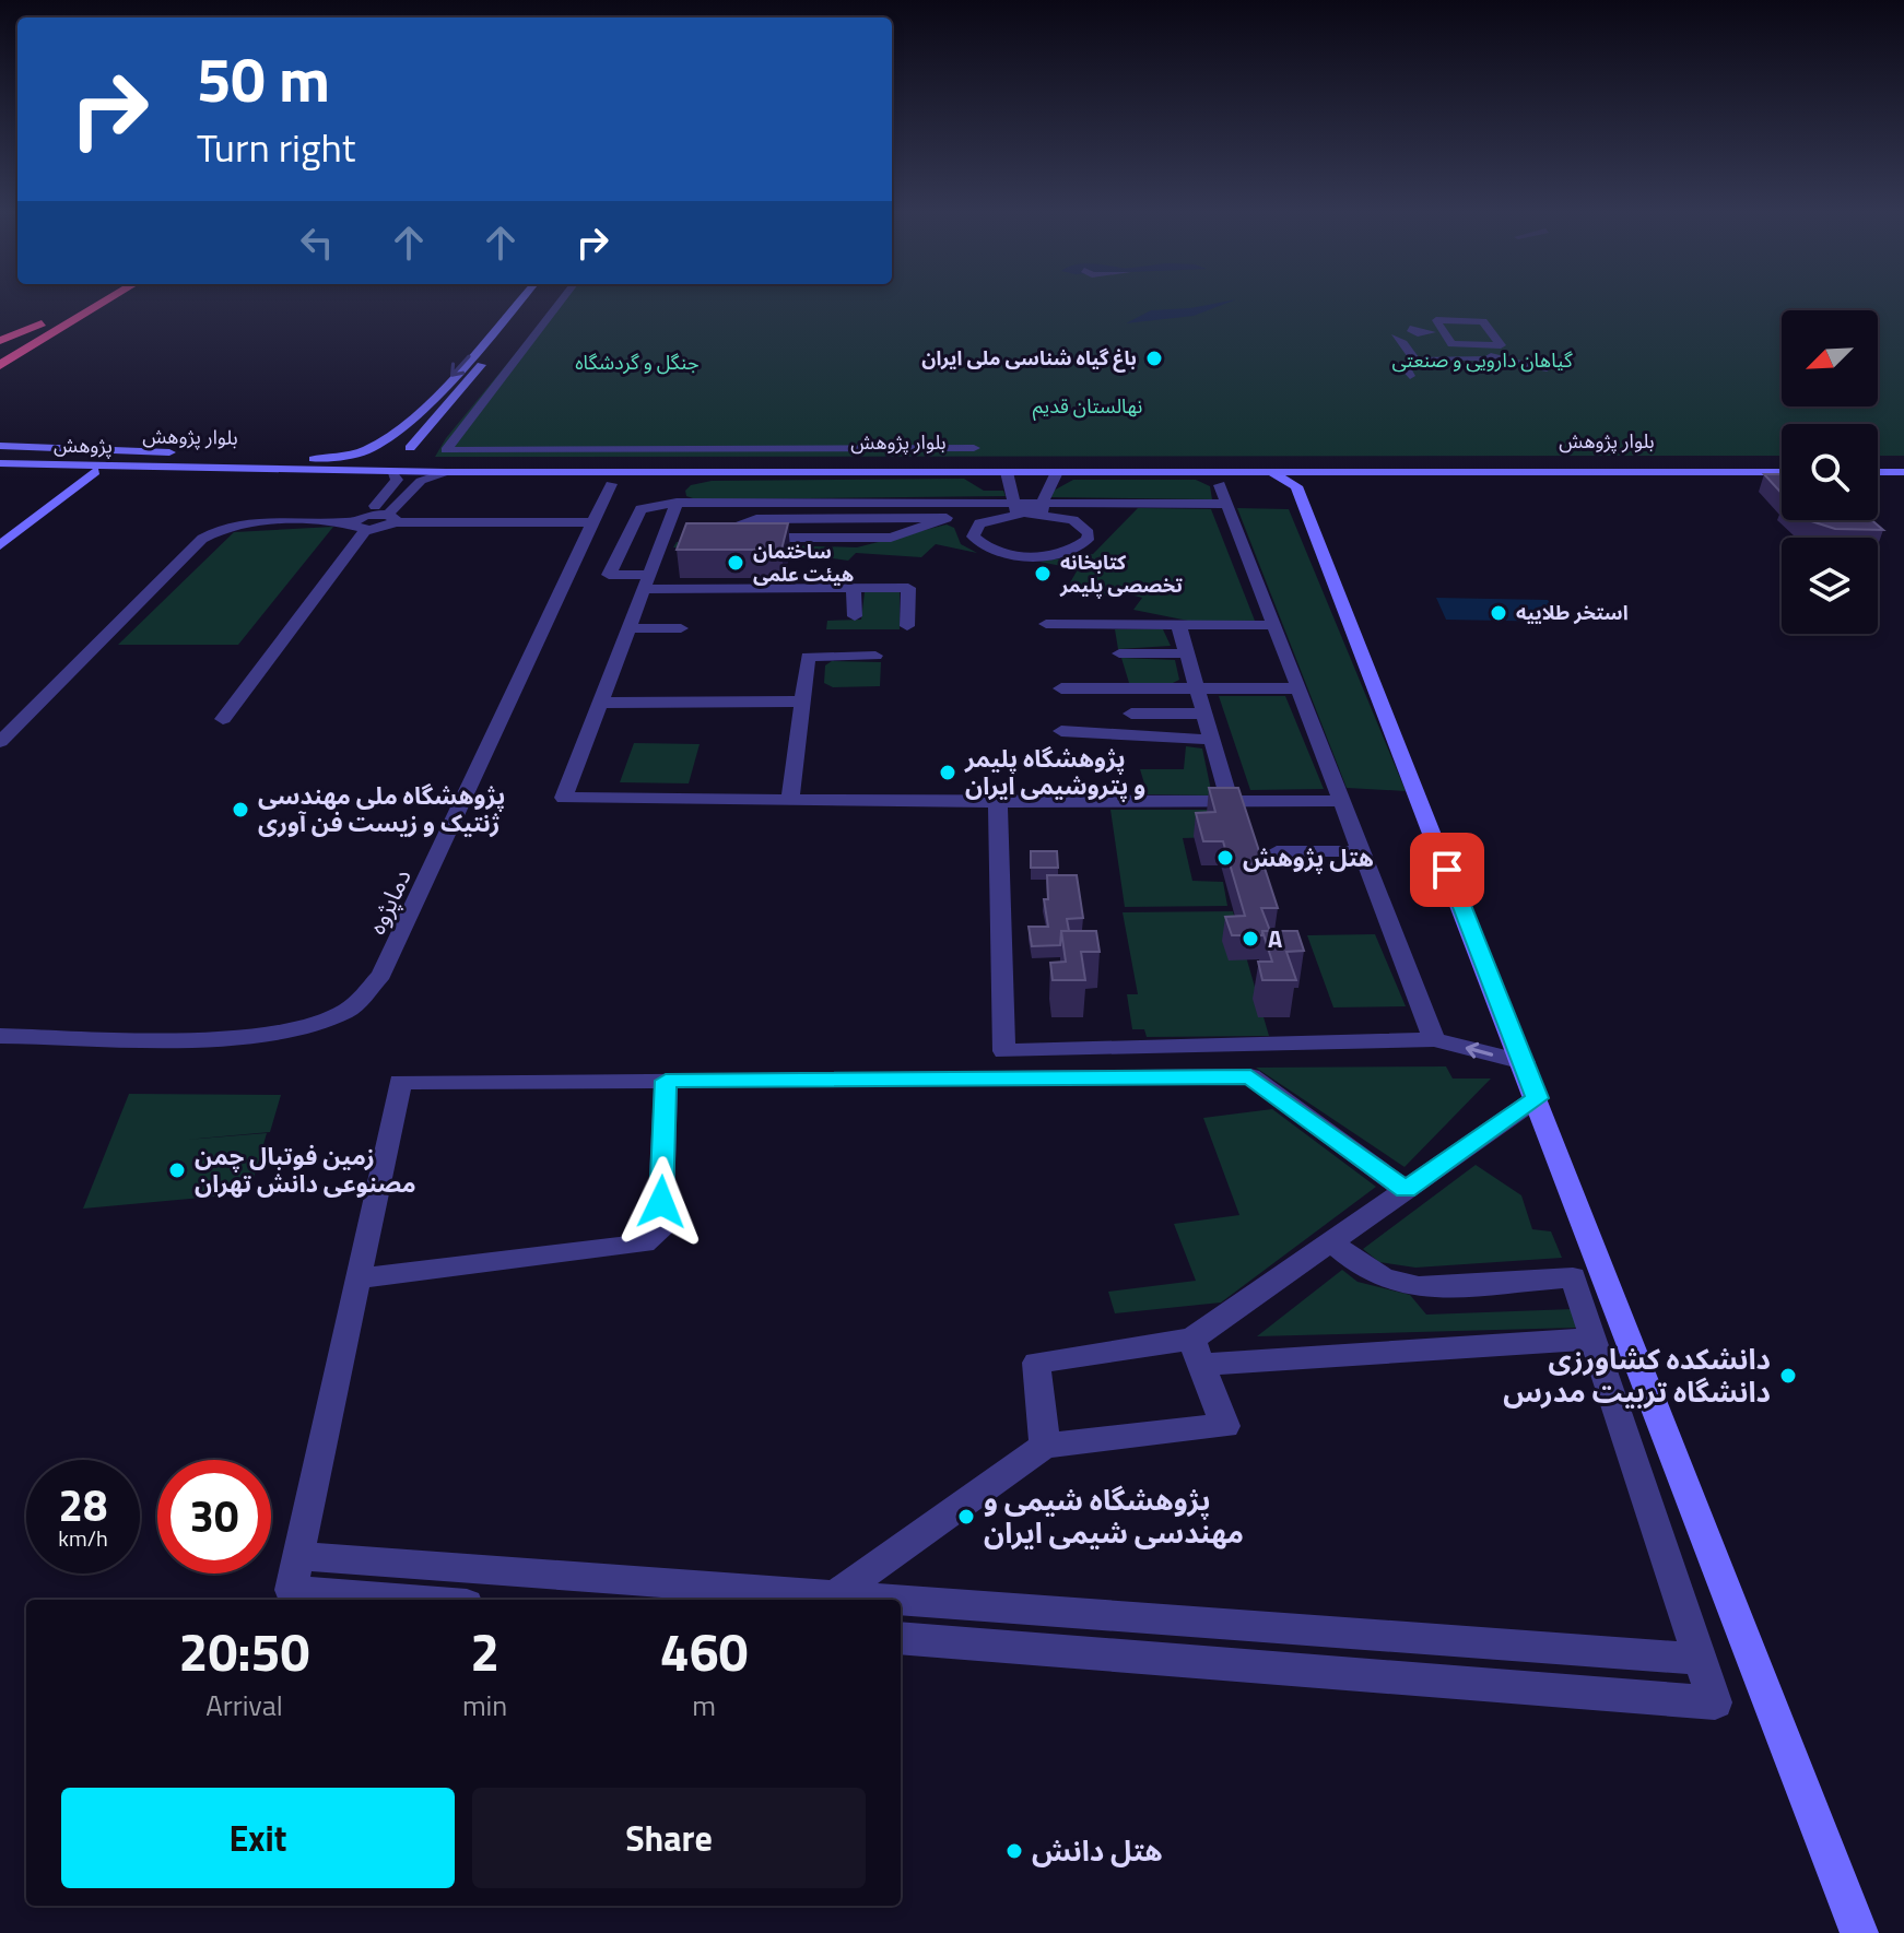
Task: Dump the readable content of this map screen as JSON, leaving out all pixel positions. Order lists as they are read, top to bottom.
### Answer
{
  "streets": {
    "street": ["بلوار پژوهش", "پژوهش", "دماپژوه"]
  },
  "crossings": [
    ["بلوار پژوهش", "پژوهش"]
  ],
  "parks": ["گیاهان دارویی و صنعتی", "جنگل و گردشگاه", "نهالستان قدیم"],
  "places": [
    "باغ گیاه‌ شناسی ملی ایران",
    "ساختمان هیئت علمی",
    "کتابخانه تخصصی پلیمر",
    "استخر طلاییه",
    "پژوهشگاه پلیمر و پتروشیمی ایران",
    "پژوهشگاه ملی مهندسی ژنتیک و زیست فن آوری",
    "هتل پژوهش",
    "A",
    "زمین فوتبال چمن مصنوعی دانش تهران",
    "دانشکده کشاورزی دانشگاه تربیت مدرس",
    "پژوهشگاه شیمی و مهندسی شیمی ایران",
    "هتل دانش"
  ],
  "north": "bottom left",
  "page": {
    "turn": ["50 m", "Turn right"],
    "speed": "28 km/h",
    "limit": "30",
    "eta": [
      "20:50",
      "Arrival",
      "2",
      "min",
      "460",
      "m"
    ],
    "buttons": ["Exit", "Share"]
  }
}
